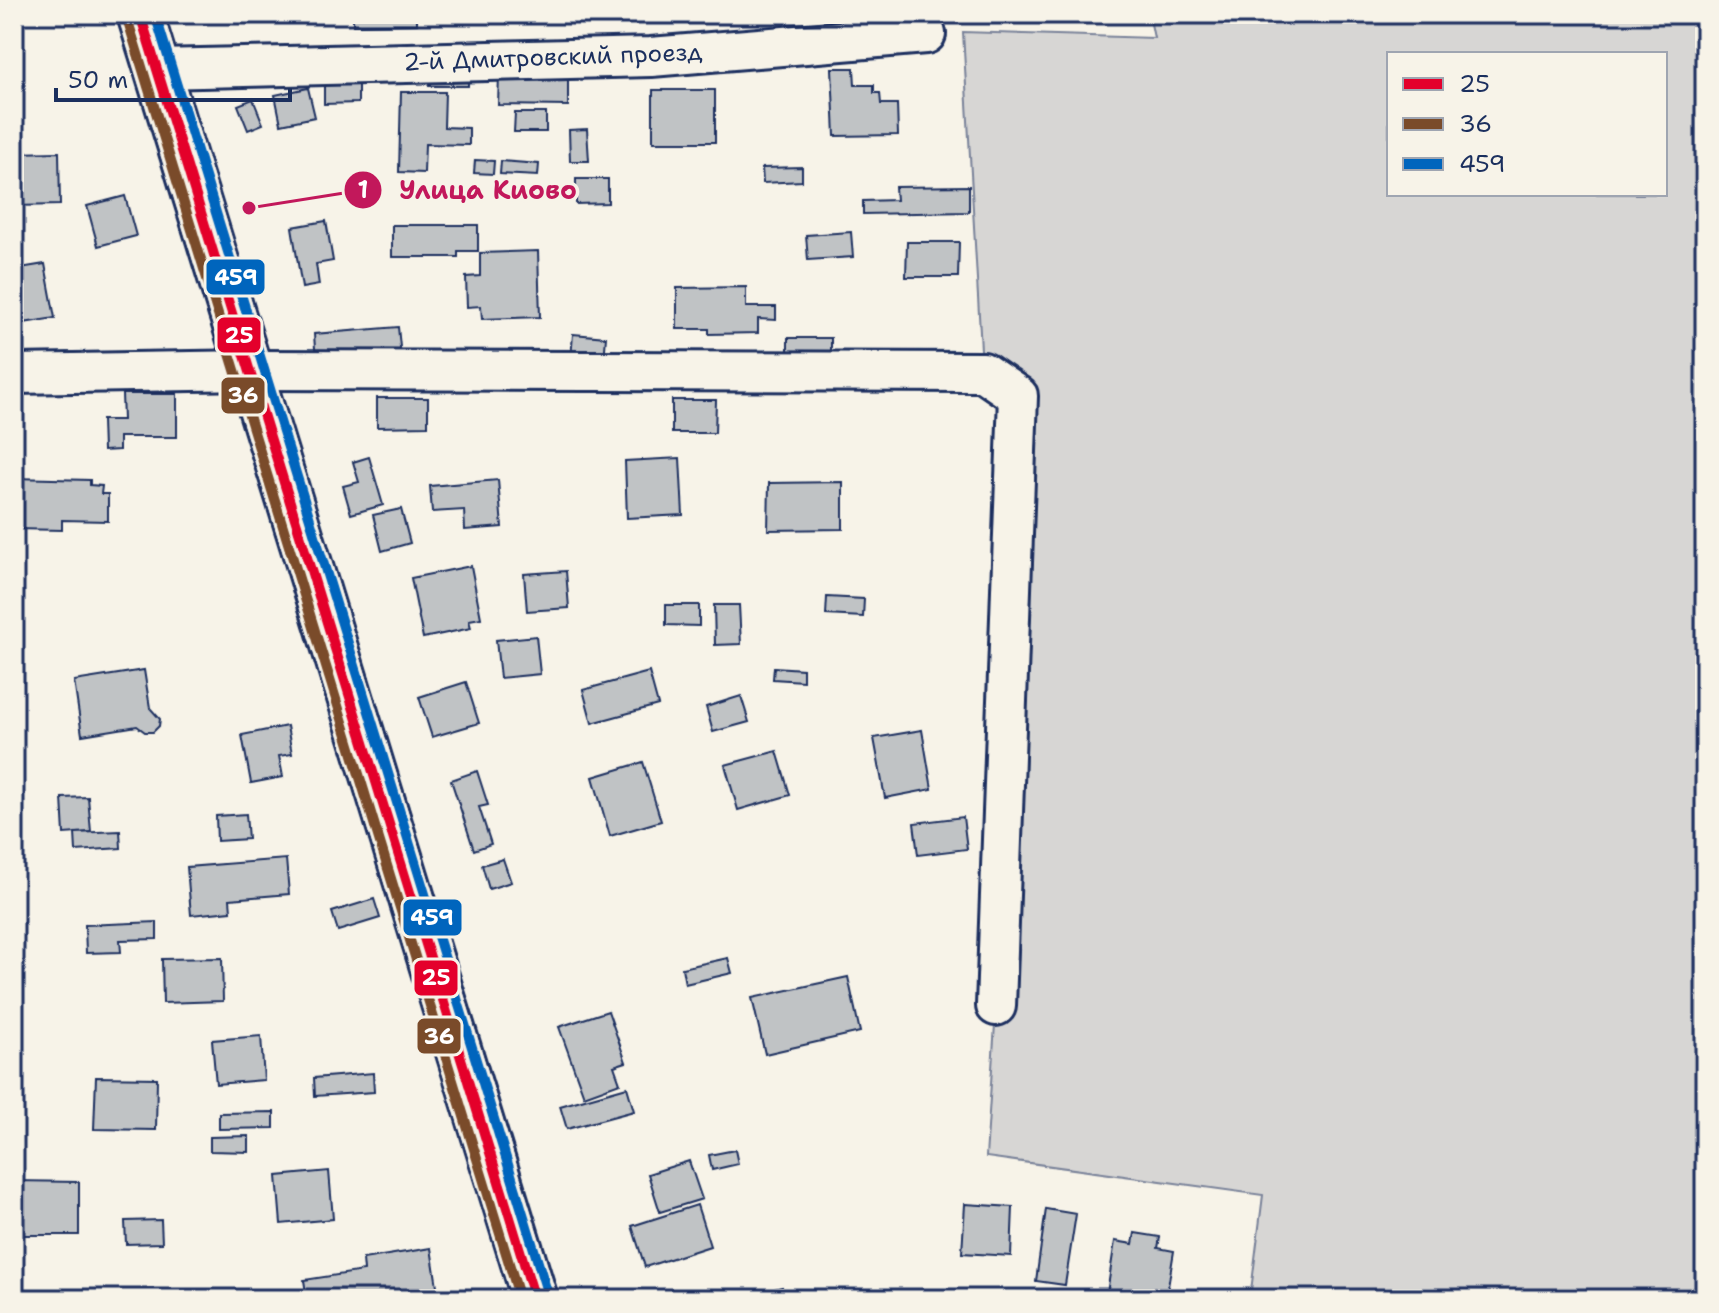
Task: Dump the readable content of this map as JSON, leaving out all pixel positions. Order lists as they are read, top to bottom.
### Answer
{
  "streets": {
    "street": ["2-й Дмитровский проезд"]
  },
  "places": ["Улица Киово"],
  "lines": ["transit line 25", "transit line 459", "transit line 36"],
  "legend": ["25", "36", "459"],
  "scale_bar": "50 m"
}
